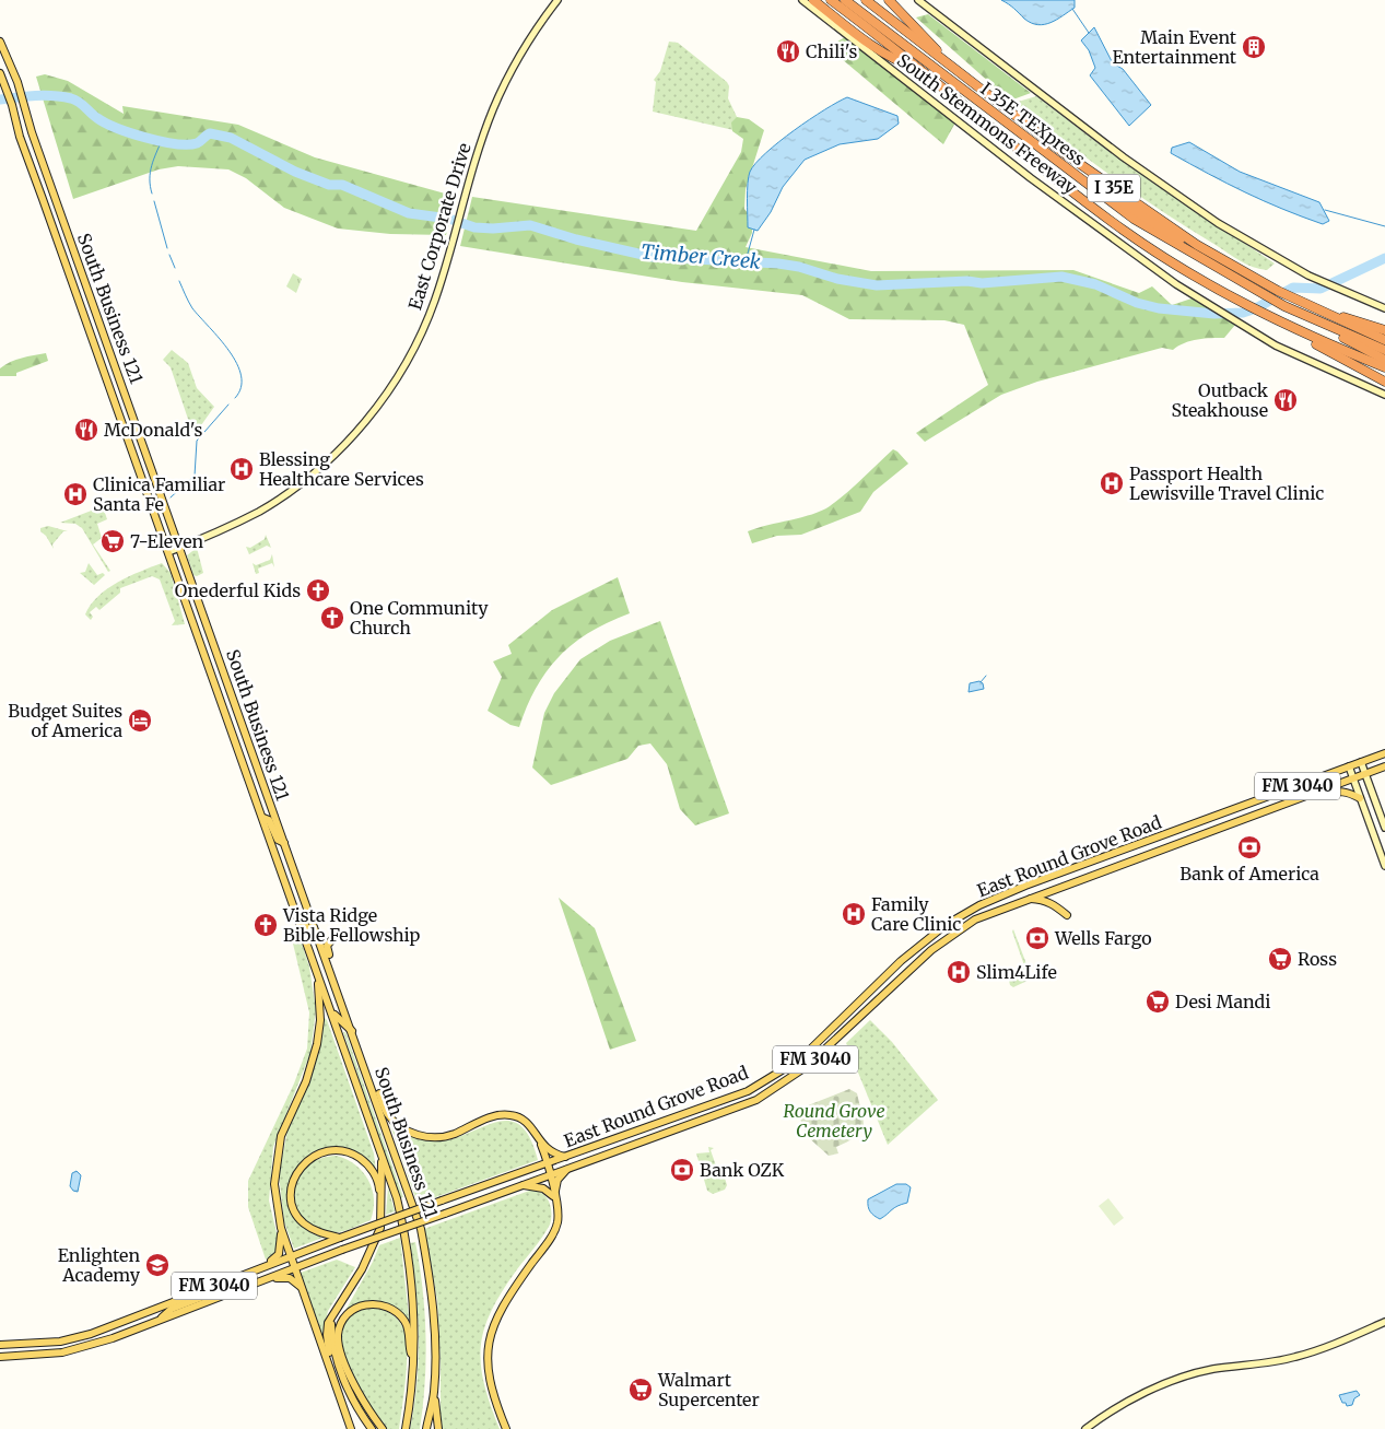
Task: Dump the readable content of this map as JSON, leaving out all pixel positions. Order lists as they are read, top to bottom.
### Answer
{
  "streets": {
    "highway": ["South Stemmons Freeway", "I 35E TEXpress", "I 35E"],
    "main road": [
      "East Corporate Drive",
      "South Business 121",
      "FM 3040",
      "East Round Grove Road"
    ]
  },
  "crossings": [
    ["East Corporate Drive", "South Business 121"],
    ["FM 3040", "East Round Grove Road"]
  ],
  "water": ["Timber Creek"],
  "parks": ["Round Grove Cemetery"],
  "places": {
    "building": ["Main Event Entertainment"],
    "restaurant": ["Chili's", "Outback Steakhouse", "McDonald's"],
    "hospital": [
      "Blessing Healthcare Services",
      "Passport Health Lewisville Travel Clinic",
      "Clinica Familiar Santa Fe",
      "Family Care Clinic",
      "Slim4Life"
    ],
    "supermarket": [
      "7-Eleven",
      "Ross",
      "Desi Mandi",
      "Walmart Supercenter"
    ],
    "church": ["Onederful Kids", "One Community Church", "Vista Ridge Bible Fellowship"],
    "hotel": ["Budget Suites of America"],
    "bank": ["Bank of America", "Wells Fargo", "Bank OZK"],
    "school or university": ["Enlighten Academy"]
  }
}
